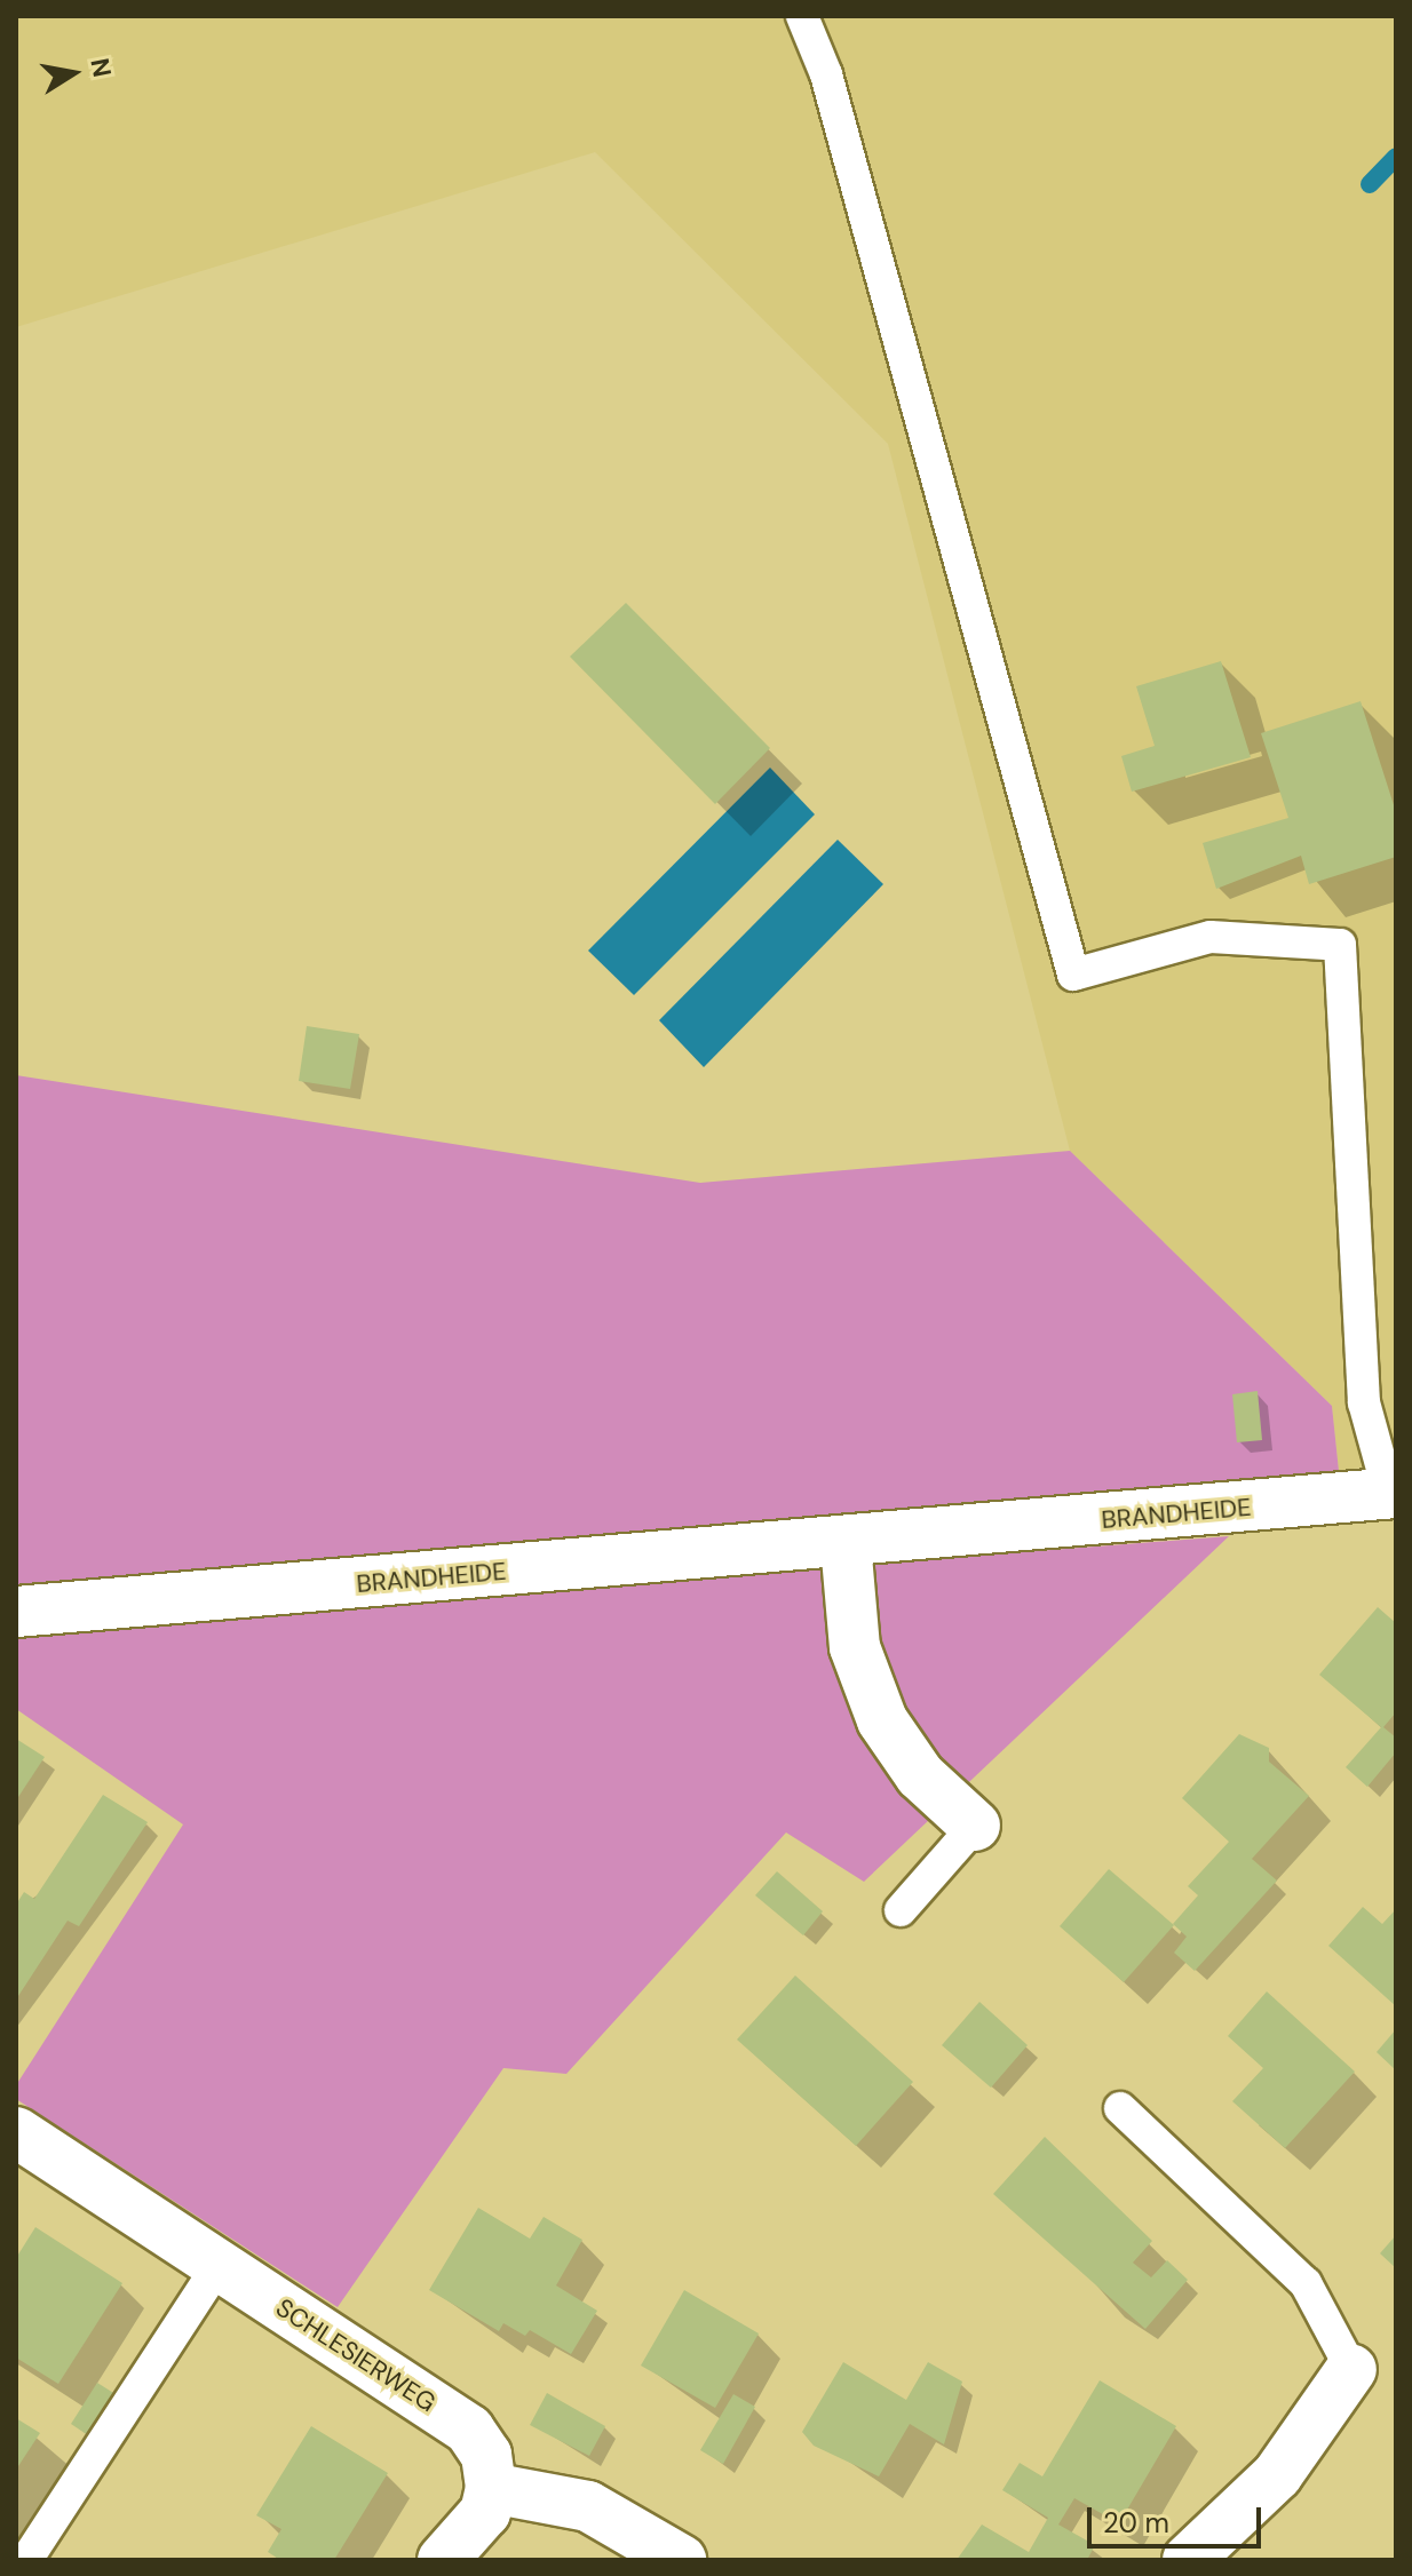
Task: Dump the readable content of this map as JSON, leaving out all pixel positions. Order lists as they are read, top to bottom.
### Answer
{
  "streets": {
    "street": ["BRANDHEIDE", "SCHLESIERWEG"]
  },
  "scale_bar": "20 m",
  "north": "right"
}
